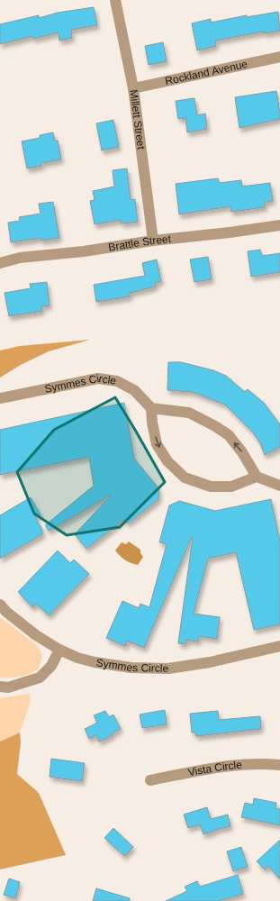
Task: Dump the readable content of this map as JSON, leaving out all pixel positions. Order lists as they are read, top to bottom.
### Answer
{
  "streets": {
    "street": [
      "Rockland Avenue",
      "Millett Street",
      "Brattle Street",
      "Symmes Circle",
      "Vista Circle"
    ]
  },
  "crossings": [
    ["Rockland Avenue", "Millett Street"],
    ["Millett Street", "Brattle Street"]
  ]
}
